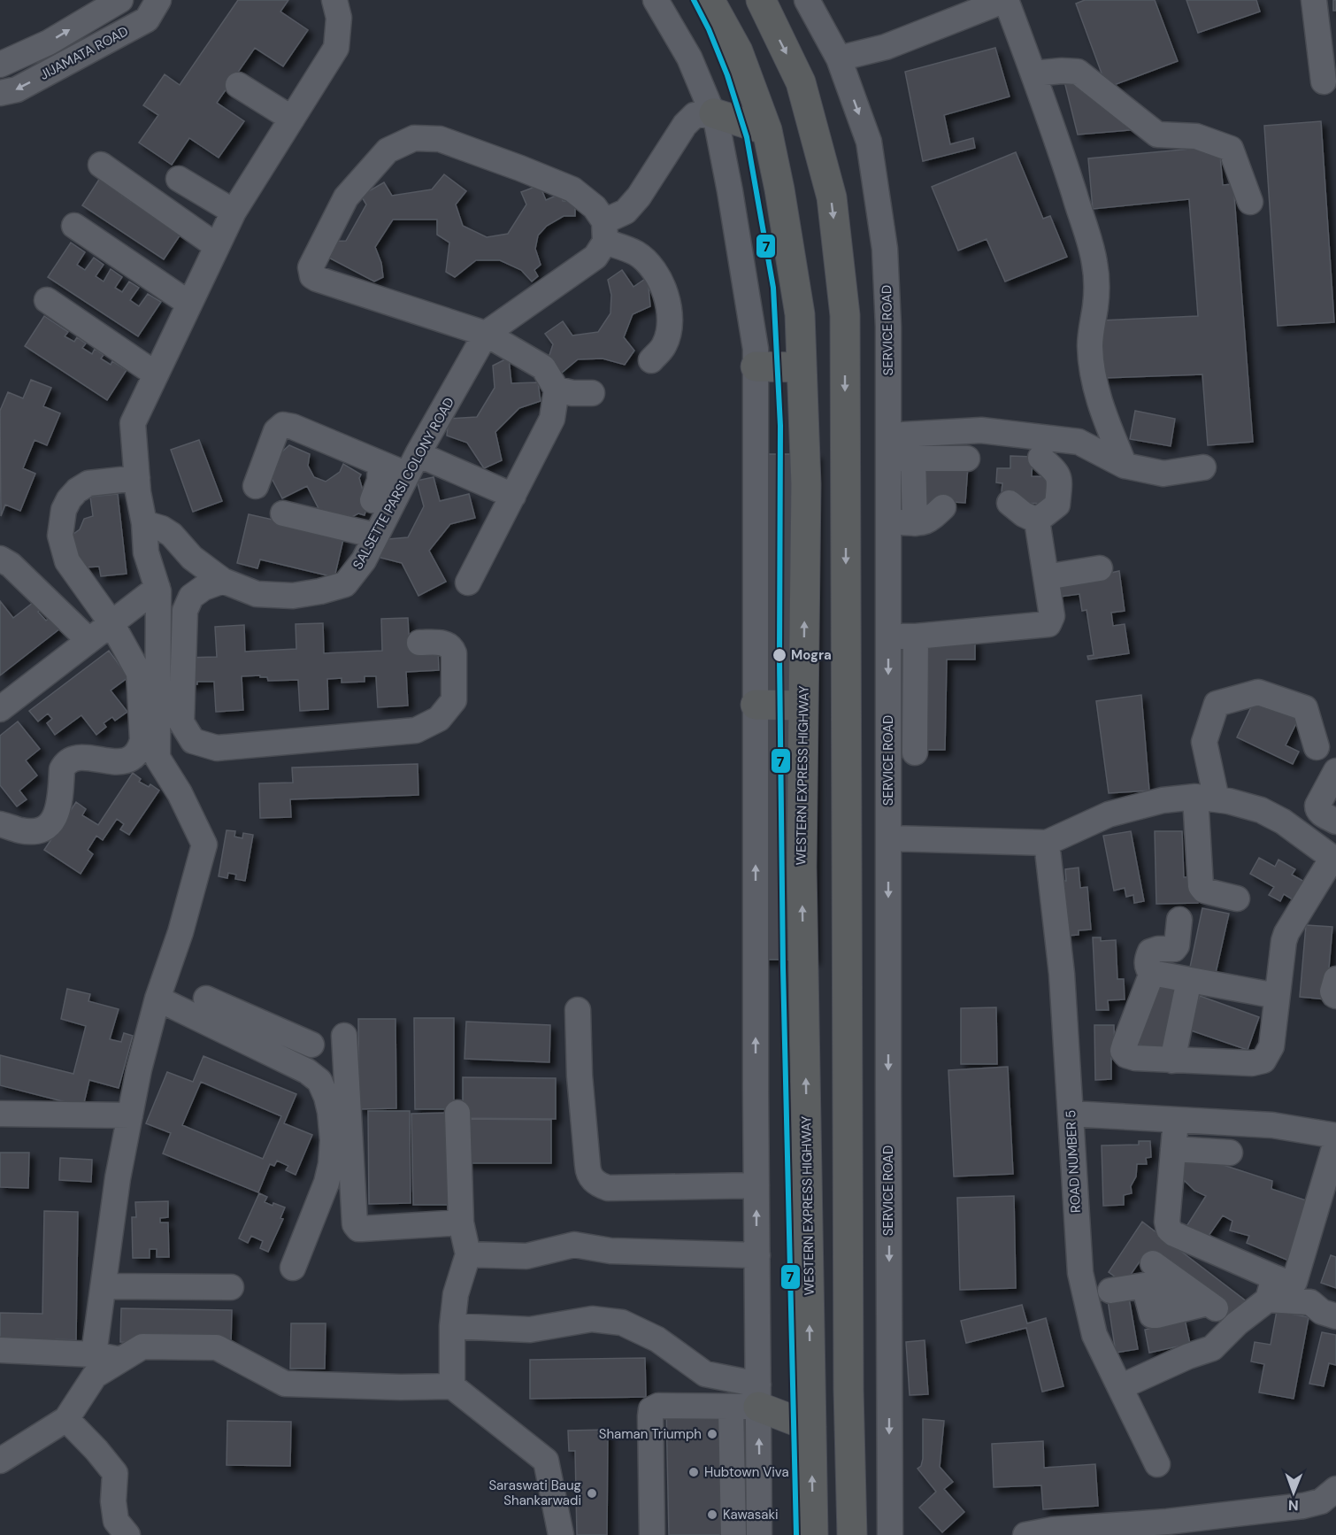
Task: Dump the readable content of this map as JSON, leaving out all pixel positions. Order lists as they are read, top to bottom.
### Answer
{
  "streets": {
    "highway": ["WESTERN EXPRESS HIGHWAY"],
    "street": [
      "JIJAMATA ROAD",
      "SERVICE ROAD",
      "SALSETTE PARSI COLONY ROAD",
      "ROAD NUMBER 5"
    ]
  },
  "places": [
    "Mogra",
    "Shaman Triumph",
    "Hubtown Viva",
    "Saraswati Baug Shankarwadi",
    "Kawasaki"
  ],
  "lines": ["transit line 7"],
  "north": "bottom"
}
